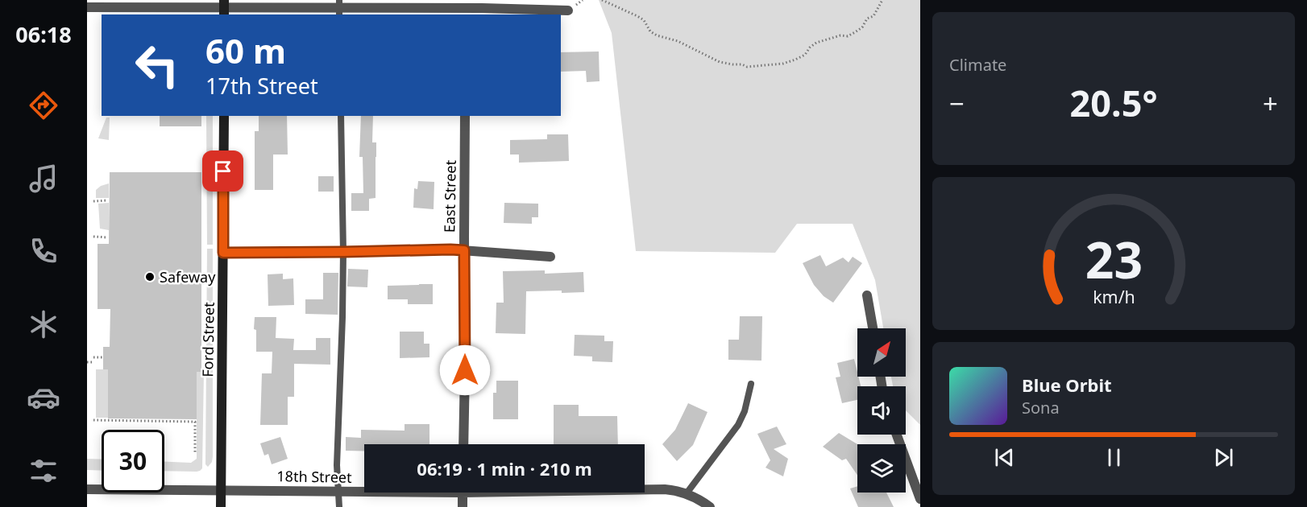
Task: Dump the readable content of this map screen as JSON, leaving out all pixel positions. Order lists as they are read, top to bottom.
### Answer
{
  "streets": {
    "main road": ["Ford Street"],
    "street": ["East Street", "18th Street"]
  },
  "crossings": [
    ["Ford Street", "18th Street"]
  ],
  "places": ["Safeway"],
  "north": "top right",
  "page": {
    "tabs": "06:18",
    "tile": "Climate",
    "turn": ["60 m", "17th Street"],
    "heat": ["−", "20.5°", "+"],
    "song": ["Blue Orbit", "Sona"],
    "limit": "30",
    "trip": "06:19 · 1 min · 210 m",
    "gauge": ["23", "km/h"]
  }
}
